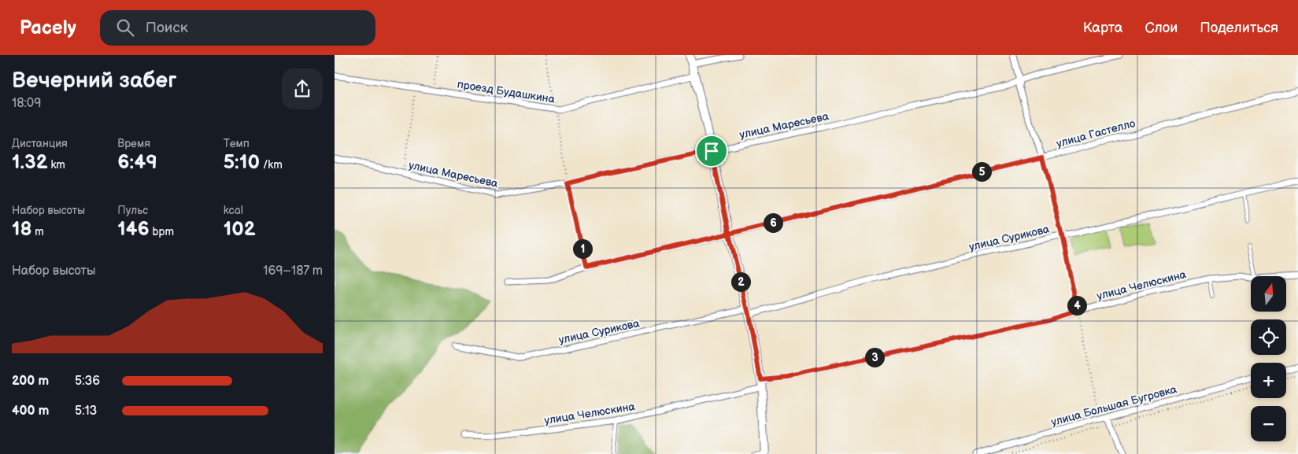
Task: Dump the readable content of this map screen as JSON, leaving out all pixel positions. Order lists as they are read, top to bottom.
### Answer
{
  "streets": {
    "street": [
      "проезд Будашкина",
      "улица Маресьева",
      "улица Гастелло",
      "улица Сурикова",
      "улица Челюскина",
      "улица Большая Бугровка"
    ]
  },
  "north": "top",
  "page": {
    "header": "Pacely",
    "search": "Поиск",
    "nav": ["Карта", "Слои", "Поделиться"],
    "heading": ["Вечерний забег", "18:09"],
    "stats": [
      ["Дистанция", "1.32 km"],
      ["Время", "6:49"],
      ["Темп", "5:10 /km"],
      ["Набор высоты", "18 m"],
      ["Пульс", "146 bpm"],
      ["kcal", "102"]
    ],
    "pins": [
      "5",
      "6",
      "1",
      "2",
      "4",
      "3"
    ],
    "chart": ["Набор высоты", "169–187 m"],
    "map_buttons": ["+", "−"],
    "list": [
      {
        "name": "200 m",
        "note": "5:36"
      },
      {
        "name": "400 m",
        "note": "5:13"
      }
    ]
  }
}
